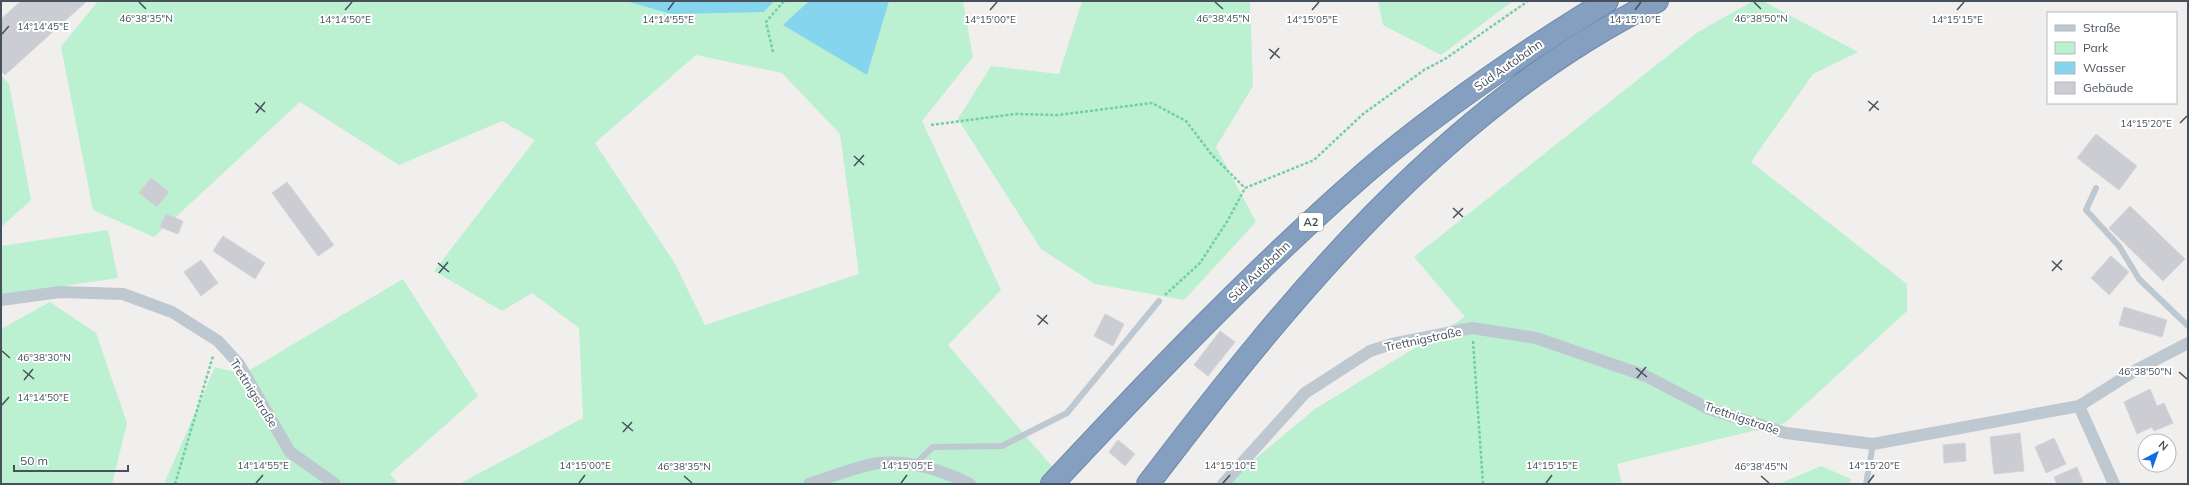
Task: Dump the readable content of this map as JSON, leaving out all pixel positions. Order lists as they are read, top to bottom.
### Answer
{
  "streets": {
    "highway": ["Süd Autobahn", "A2"],
    "street": ["Trettnigstraße"]
  },
  "legend": [
    "Straße",
    "Park",
    "Wasser",
    "Gebäude"
  ],
  "scale_bar": "50 m",
  "north": "top right",
  "coordinates": [
    "46°38'35\"N",
    "46°38'45\"N",
    "46°38'50\"N",
    "14°14'50\"E",
    "14°14'55\"E",
    "14°15'00\"E",
    "14°15'05\"E",
    "14°15'10\"E",
    "14°15'15\"E",
    "14°14'45\"E",
    "14°15'20\"E",
    "46°38'30\"N"
  ]
}
